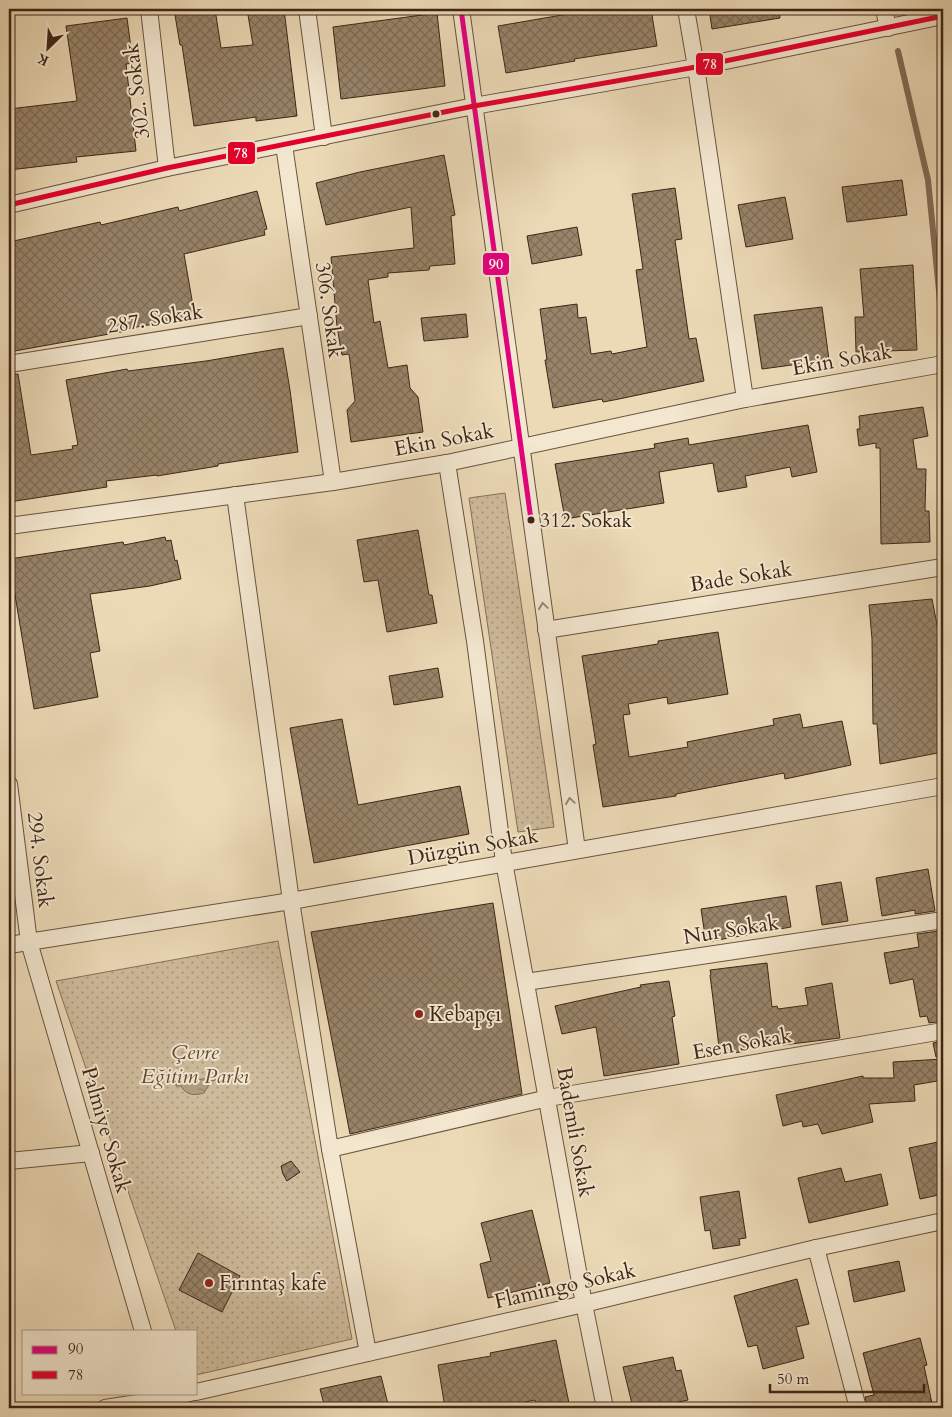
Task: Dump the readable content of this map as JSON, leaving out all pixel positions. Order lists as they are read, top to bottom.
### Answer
{
  "streets": {
    "street": [
      "302. Sokak",
      "306. Sokak",
      "287. Sokak",
      "Ekin Sokak",
      "Bade Sokak",
      "Düzgün Sokak",
      "294. Sokak",
      "Nur Sokak",
      "Esen Sokak",
      "Palmiye Sokak",
      "Bademli Sokak",
      "Flamingo Sokak"
    ]
  },
  "crossings": [
    ["306. Sokak", "287. Sokak"],
    ["306. Sokak", "Ekin Sokak"],
    ["Ekin Sokak", "Bademli Sokak"],
    ["Düzgün Sokak", "294. Sokak"],
    ["Düzgün Sokak", "Palmiye Sokak"],
    ["Düzgün Sokak", "Bademli Sokak"],
    ["294. Sokak", "Palmiye Sokak"],
    ["Nur Sokak", "Bademli Sokak"],
    ["Esen Sokak", "Bademli Sokak"],
    ["Bademli Sokak", "Flamingo Sokak"]
  ],
  "parks": ["Çevre Eğitim Parkı"],
  "places": ["312. Sokak", "Kebapçı", "Fırıntaş kafe"],
  "lines": ["transit line 90", "transit line 78"],
  "legend": ["90", "78"],
  "scale_bar": "50 m",
  "north": "bottom left"
}
